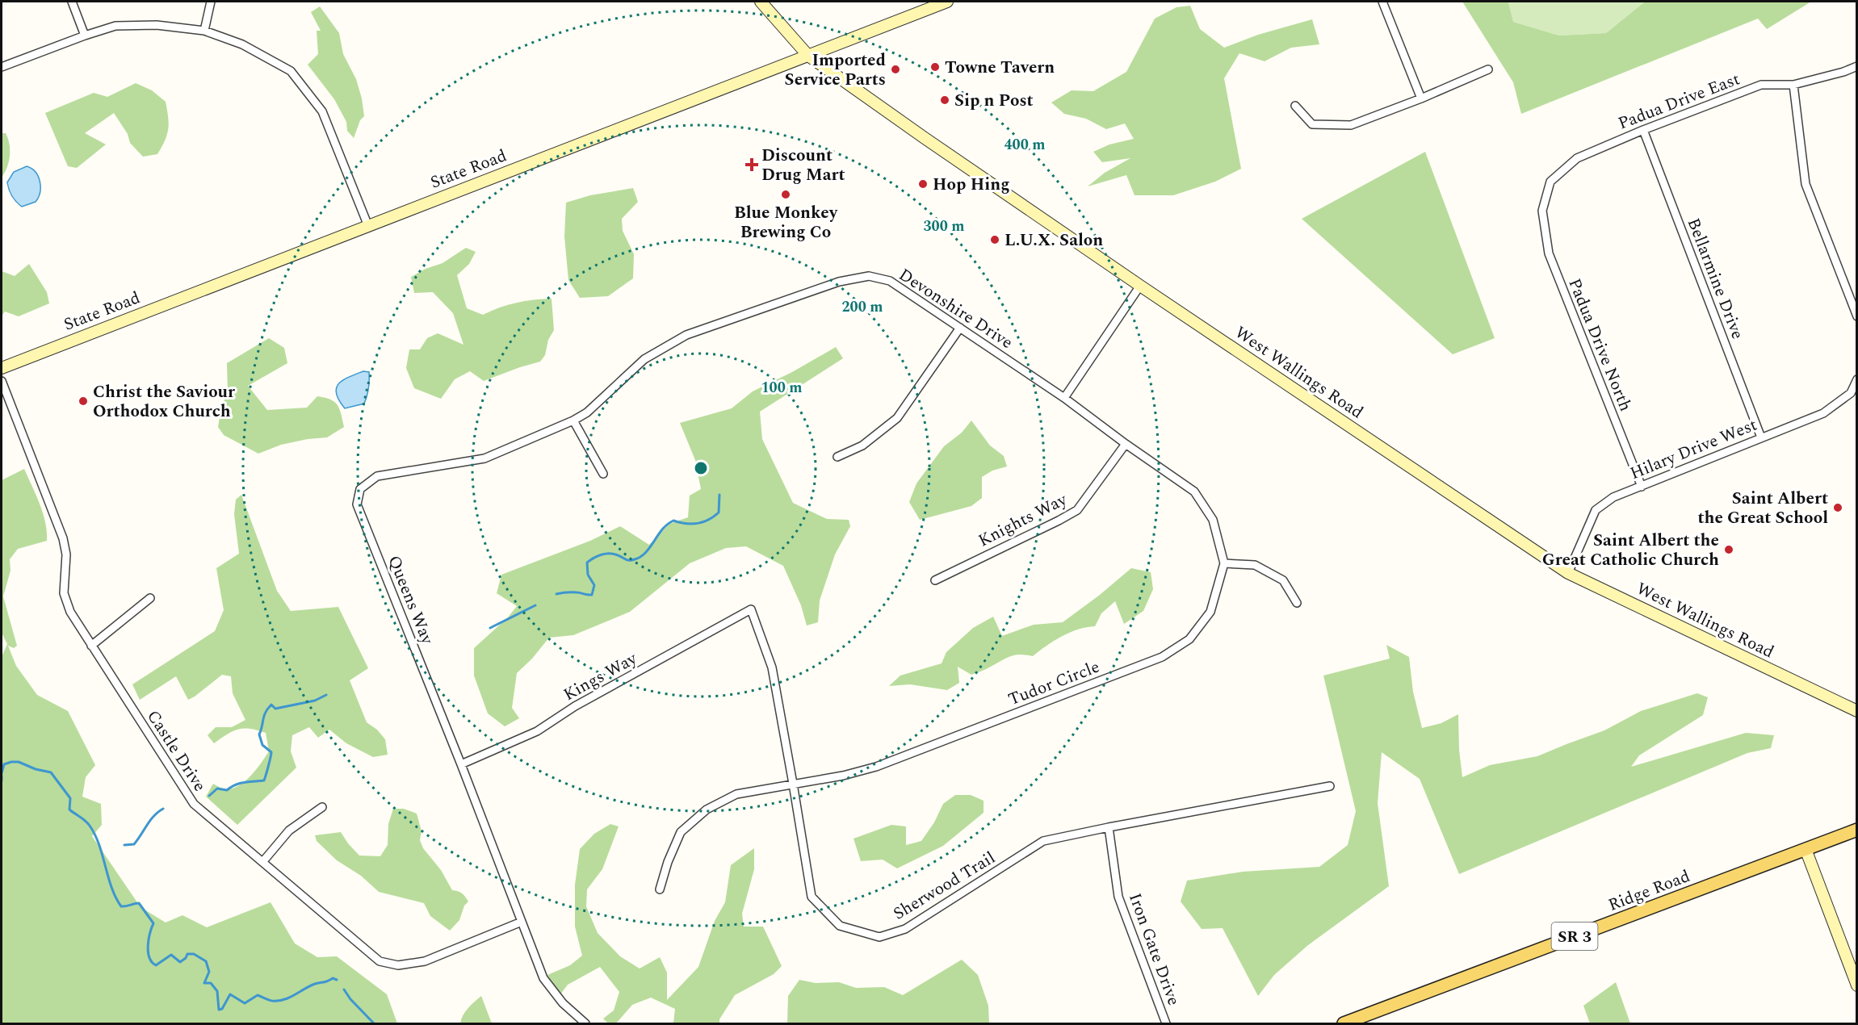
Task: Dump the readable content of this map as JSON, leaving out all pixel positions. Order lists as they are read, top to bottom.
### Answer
{
  "streets": {
    "main road": ["Ridge Road", "SR 3"],
    "street": [
      "Padua Drive East",
      "State Road",
      "Bellarmine Drive",
      "Devonshire Drive",
      "Padua Drive North",
      "West Wallings Road",
      "Hilary Drive West",
      "Knights Way",
      "Queens Way",
      "Kings Way",
      "Tudor Circle",
      "Castle Drive",
      "Sherwood Trail",
      "Iron Gate Drive"
    ]
  },
  "crossings": [
    ["Padua Drive East", "Bellarmine Drive"],
    ["Padua Drive East", "Padua Drive North"],
    ["State Road", "West Wallings Road"],
    ["Bellarmine Drive", "Hilary Drive West"],
    ["Devonshire Drive", "Queens Way"],
    ["Padua Drive North", "Hilary Drive West"],
    ["West Wallings Road", "Hilary Drive West"],
    ["Queens Way", "Kings Way"],
    ["Queens Way", "Castle Drive"],
    ["Kings Way", "Sherwood Trail"],
    ["Tudor Circle", "Sherwood Trail"],
    ["Sherwood Trail", "Iron Gate Drive"]
  ],
  "places": {
    "other": [
      "Towne Tavern",
      "Imported Service Parts",
      "Sip n Post",
      "Hop Hing",
      "Blue Monkey Brewing Co",
      "L.U.X. Salon",
      "Christ the Saviour Orthodox Church",
      "Saint Albert the Great School",
      "Saint Albert the Great Catholic Church"
    ],
    "health": ["Discount Drug Mart"]
  },
  "rings": [
    "400 m",
    "300 m",
    "200 m",
    "100 m"
  ]
}
